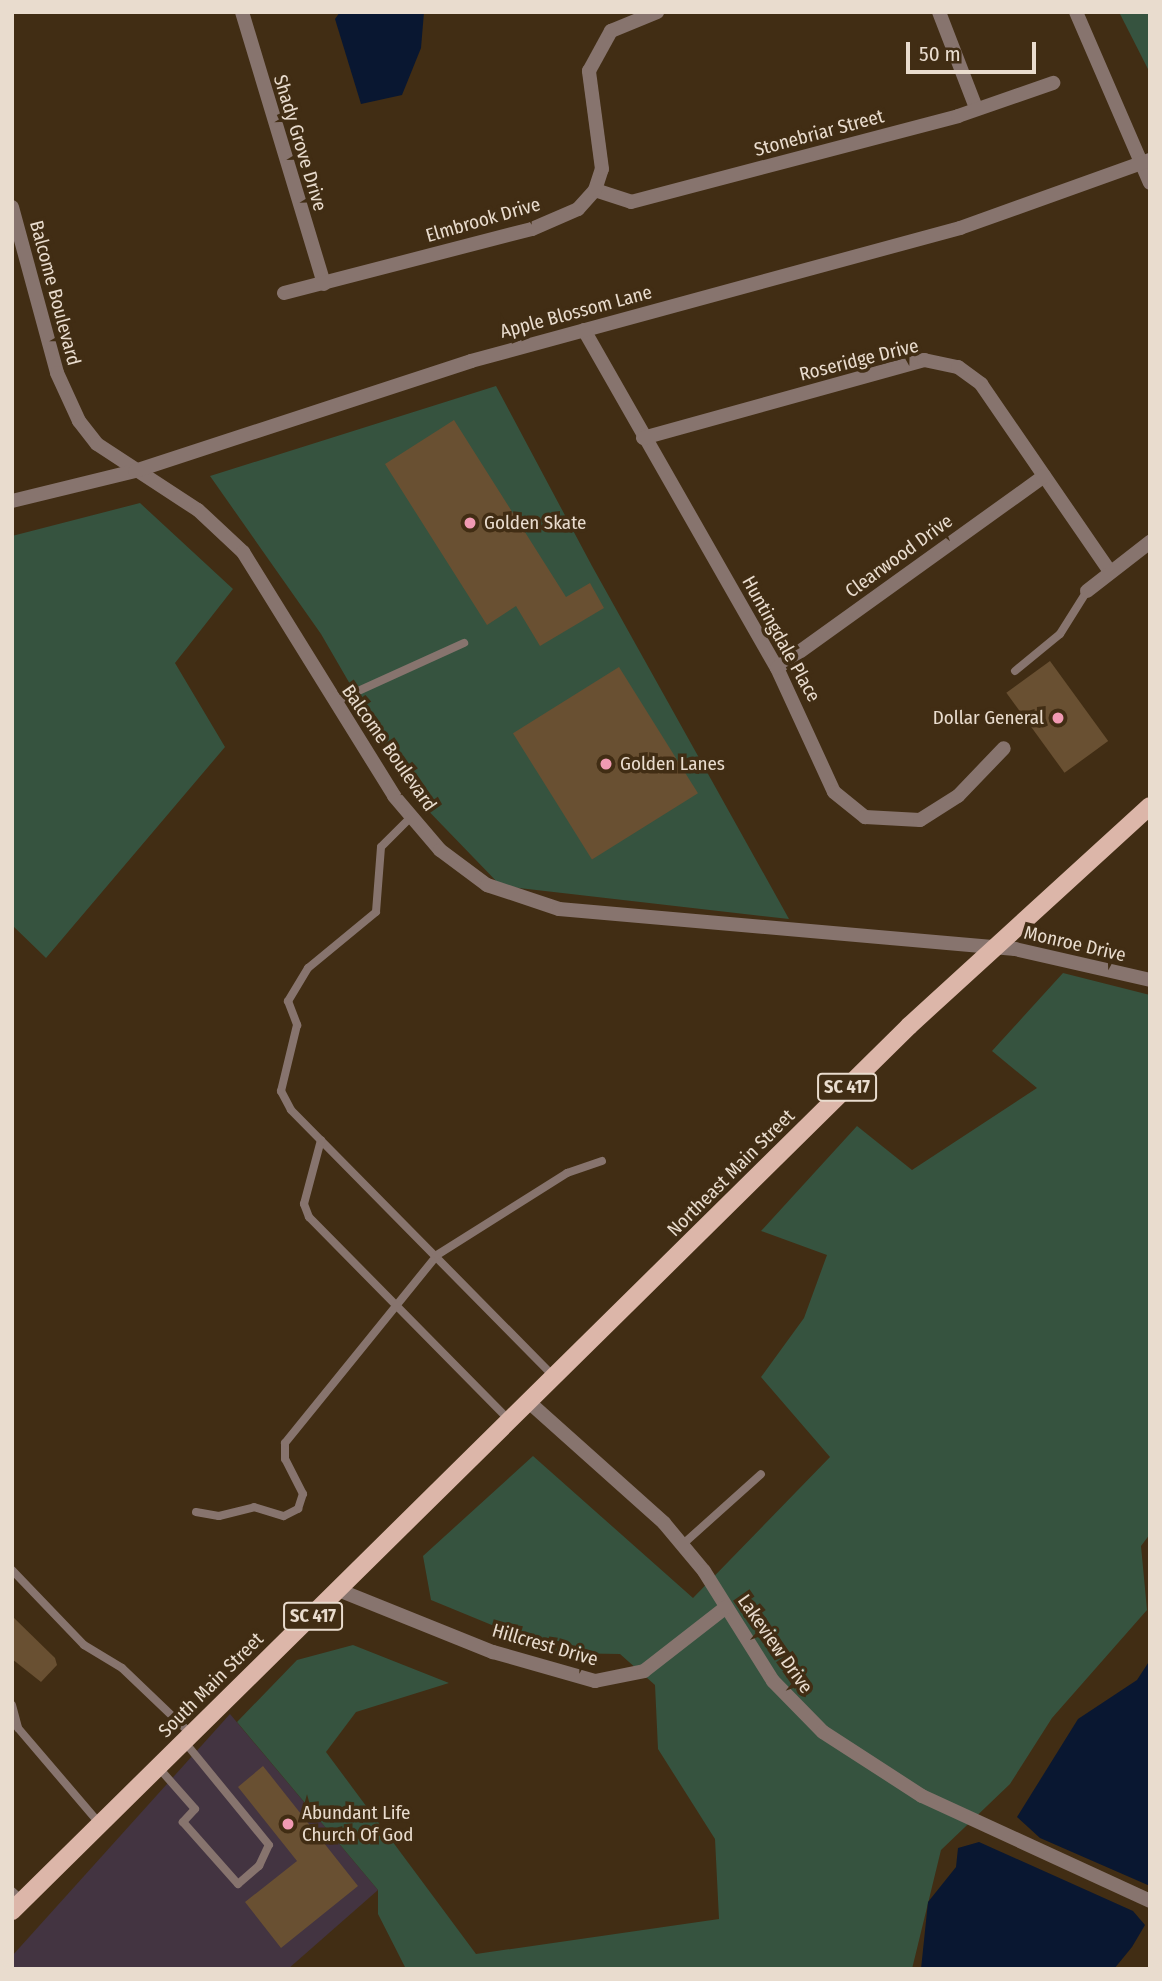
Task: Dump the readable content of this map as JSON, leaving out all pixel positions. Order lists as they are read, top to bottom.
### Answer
{
  "streets": {
    "main road": ["SC 417", "Northeast Main Street", "South Main Street"],
    "street": [
      "Stonebriar Street",
      "Shady Grove Drive",
      "Elmbrook Drive",
      "Balcome Boulevard",
      "Apple Blossom Lane",
      "Roseridge Drive",
      "Clearwood Drive",
      "Huntingdale Place",
      "Monroe Drive",
      "Lakeview Drive",
      "Hillcrest Drive"
    ]
  },
  "crossings": [
    ["Stonebriar Street", "Elmbrook Drive"],
    ["Shady Grove Drive", "Elmbrook Drive"],
    ["Balcome Boulevard", "Apple Blossom Lane"],
    ["Balcome Boulevard", "Monroe Drive"],
    ["Balcome Boulevard", "Northeast Main Street"],
    ["Apple Blossom Lane", "Huntingdale Place"],
    ["Roseridge Drive", "Clearwood Drive"],
    ["Roseridge Drive", "Huntingdale Place"],
    ["Clearwood Drive", "Huntingdale Place"],
    ["Monroe Drive", "Northeast Main Street"],
    ["Northeast Main Street", "Lakeview Drive"],
    ["Northeast Main Street", "South Main Street"],
    ["Lakeview Drive", "Hillcrest Drive"],
    ["Lakeview Drive", "South Main Street"],
    ["Hillcrest Drive", "South Main Street"]
  ],
  "places": [
    "Golden Skate",
    "Dollar General",
    "Golden Lanes",
    "Abundant Life Church Of God"
  ],
  "scale_bar": "50 m"
}
